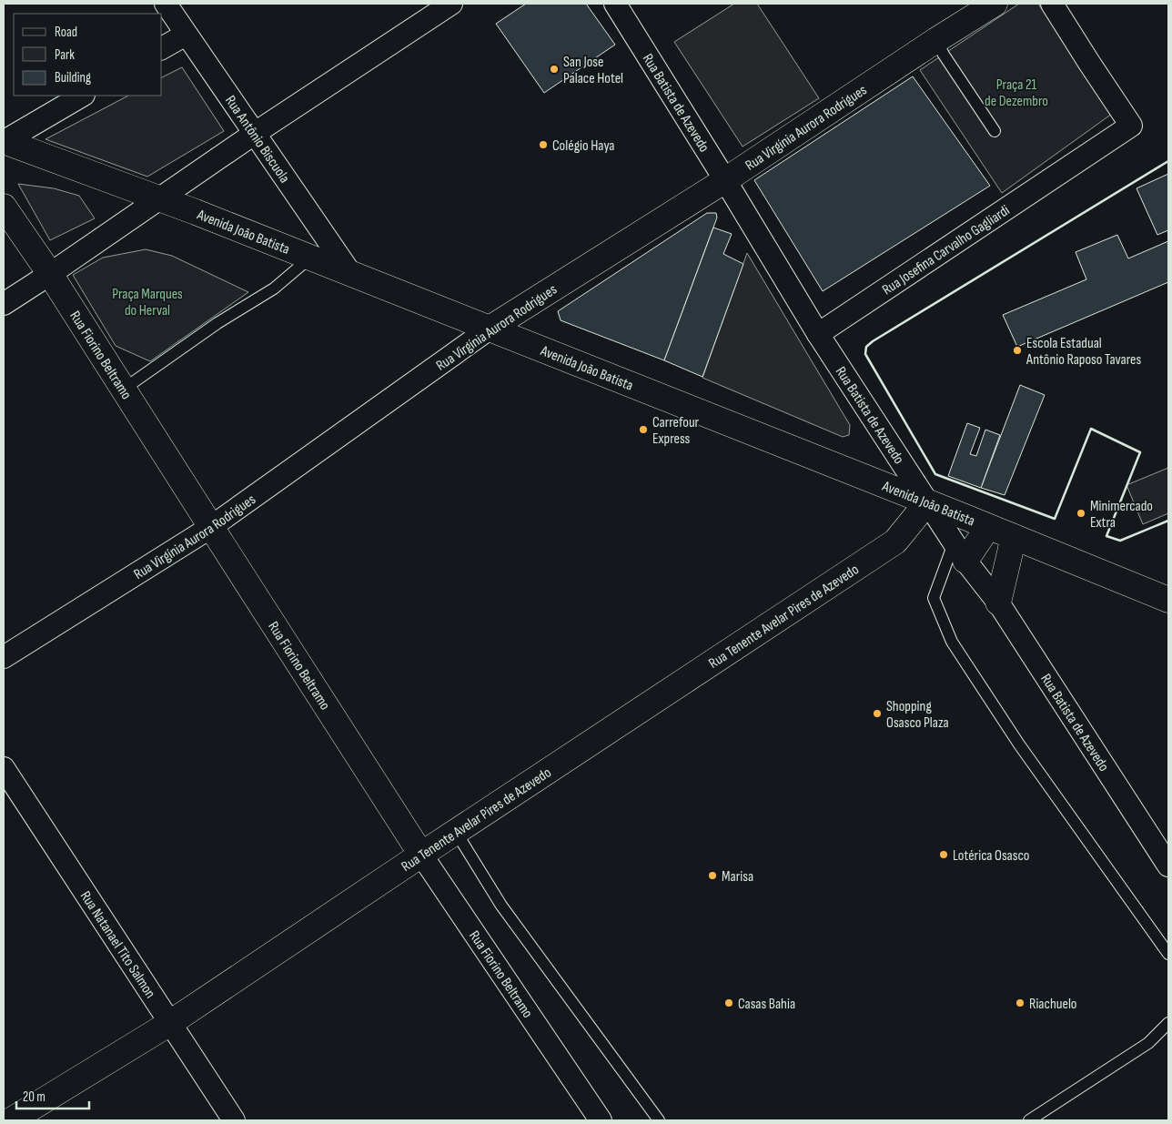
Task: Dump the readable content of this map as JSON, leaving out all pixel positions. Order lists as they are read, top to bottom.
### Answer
{
  "streets": {
    "street": [
      "Rua Batista de Azevedo",
      "Rua Virgínia Aurora Rodrigues",
      "Rua Antônio Biscuola",
      "Avenida João Batista",
      "Rua Josefina Carvalho Gagliardi",
      "Rua Fiorino Beltramo",
      "Rua Tenente Avelar Pires de Azevedo",
      "Rua Natanael Tito Salmon"
    ]
  },
  "crossings": [
    ["Rua Batista de Azevedo", "Rua Virgínia Aurora Rodrigues"],
    ["Rua Batista de Azevedo", "Avenida João Batista"],
    ["Rua Batista de Azevedo", "Rua Josefina Carvalho Gagliardi"],
    ["Rua Batista de Azevedo", "Rua Tenente Avelar Pires de Azevedo"],
    ["Rua Virgínia Aurora Rodrigues", "Avenida João Batista"],
    ["Rua Virgínia Aurora Rodrigues", "Rua Fiorino Beltramo"],
    ["Rua Antônio Biscuola", "Avenida João Batista"],
    ["Avenida João Batista", "Rua Tenente Avelar Pires de Azevedo"],
    ["Rua Fiorino Beltramo", "Rua Tenente Avelar Pires de Azevedo"],
    ["Rua Tenente Avelar Pires de Azevedo", "Rua Natanael Tito Salmon"]
  ],
  "parks": ["Praça 21 de Dezembro", "Praça Marques do Herval"],
  "places": [
    "San Jose Palace Hotel",
    "Colégio Haya",
    "Escola Estadual Antônio Raposo Tavares",
    "Carrefour Express",
    "Minimercado Extra",
    "Shopping Osasco Plaza",
    "Lotérica Osasco",
    "Marisa",
    "Casas Bahia",
    "Riachuelo"
  ],
  "legend": ["Road", "Park", "Building"],
  "scale_bar": "20 m"
}
